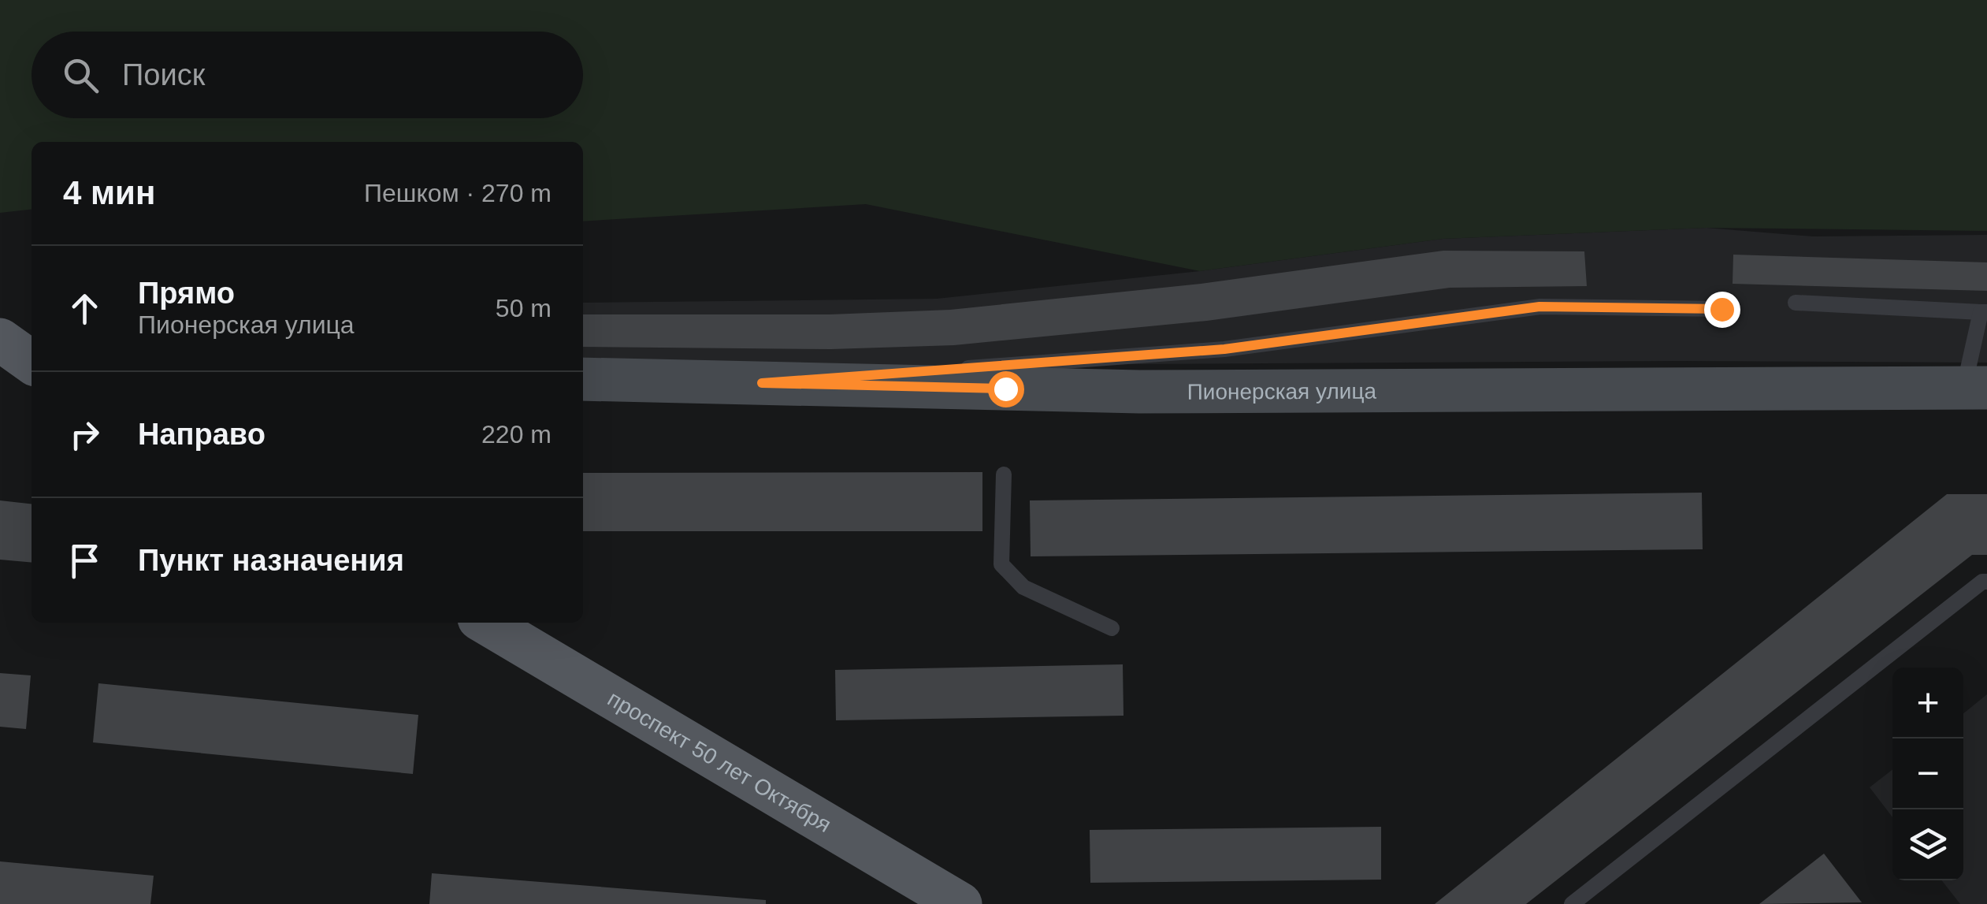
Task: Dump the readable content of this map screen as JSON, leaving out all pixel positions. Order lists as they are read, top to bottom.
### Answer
{
  "streets": {
    "main road": ["Пионерская улица", "проспект 50 лет Октября"]
  },
  "page": {
    "search": "Поиск",
    "heading": ["4 мин", "Пешком · 270 m"],
    "list": [
      ["Прямо", "Пионерская улица", "50 m"],
      ["Направо", "220 m"],
      "Пункт назначения"
    ],
    "map_buttons": ["+", "−"]
  }
}
